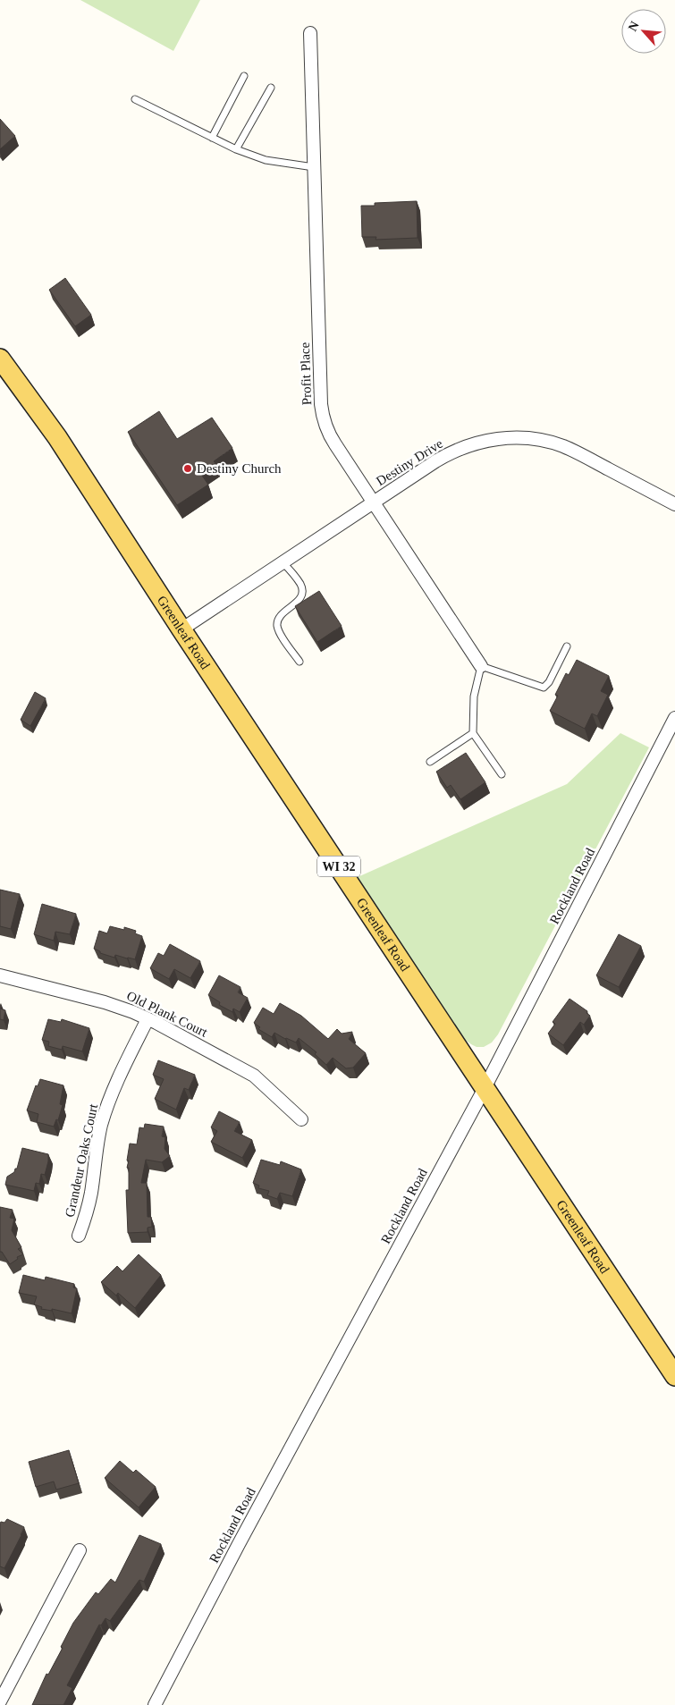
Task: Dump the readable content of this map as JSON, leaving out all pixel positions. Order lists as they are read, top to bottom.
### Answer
{
  "streets": {
    "main road": ["Greenleaf Road", "WI 32"],
    "street": [
      "Profit Place",
      "Destiny Drive",
      "Rockland Road",
      "Old Plank Court",
      "Grandeur Oaks Court"
    ]
  },
  "crossings": [
    ["Profit Place", "Destiny Drive"],
    ["Destiny Drive", "Greenleaf Road"],
    ["Greenleaf Road", "Rockland Road"],
    ["Old Plank Court", "Grandeur Oaks Court"]
  ],
  "places": ["Destiny Church"],
  "north": "top left"
}
